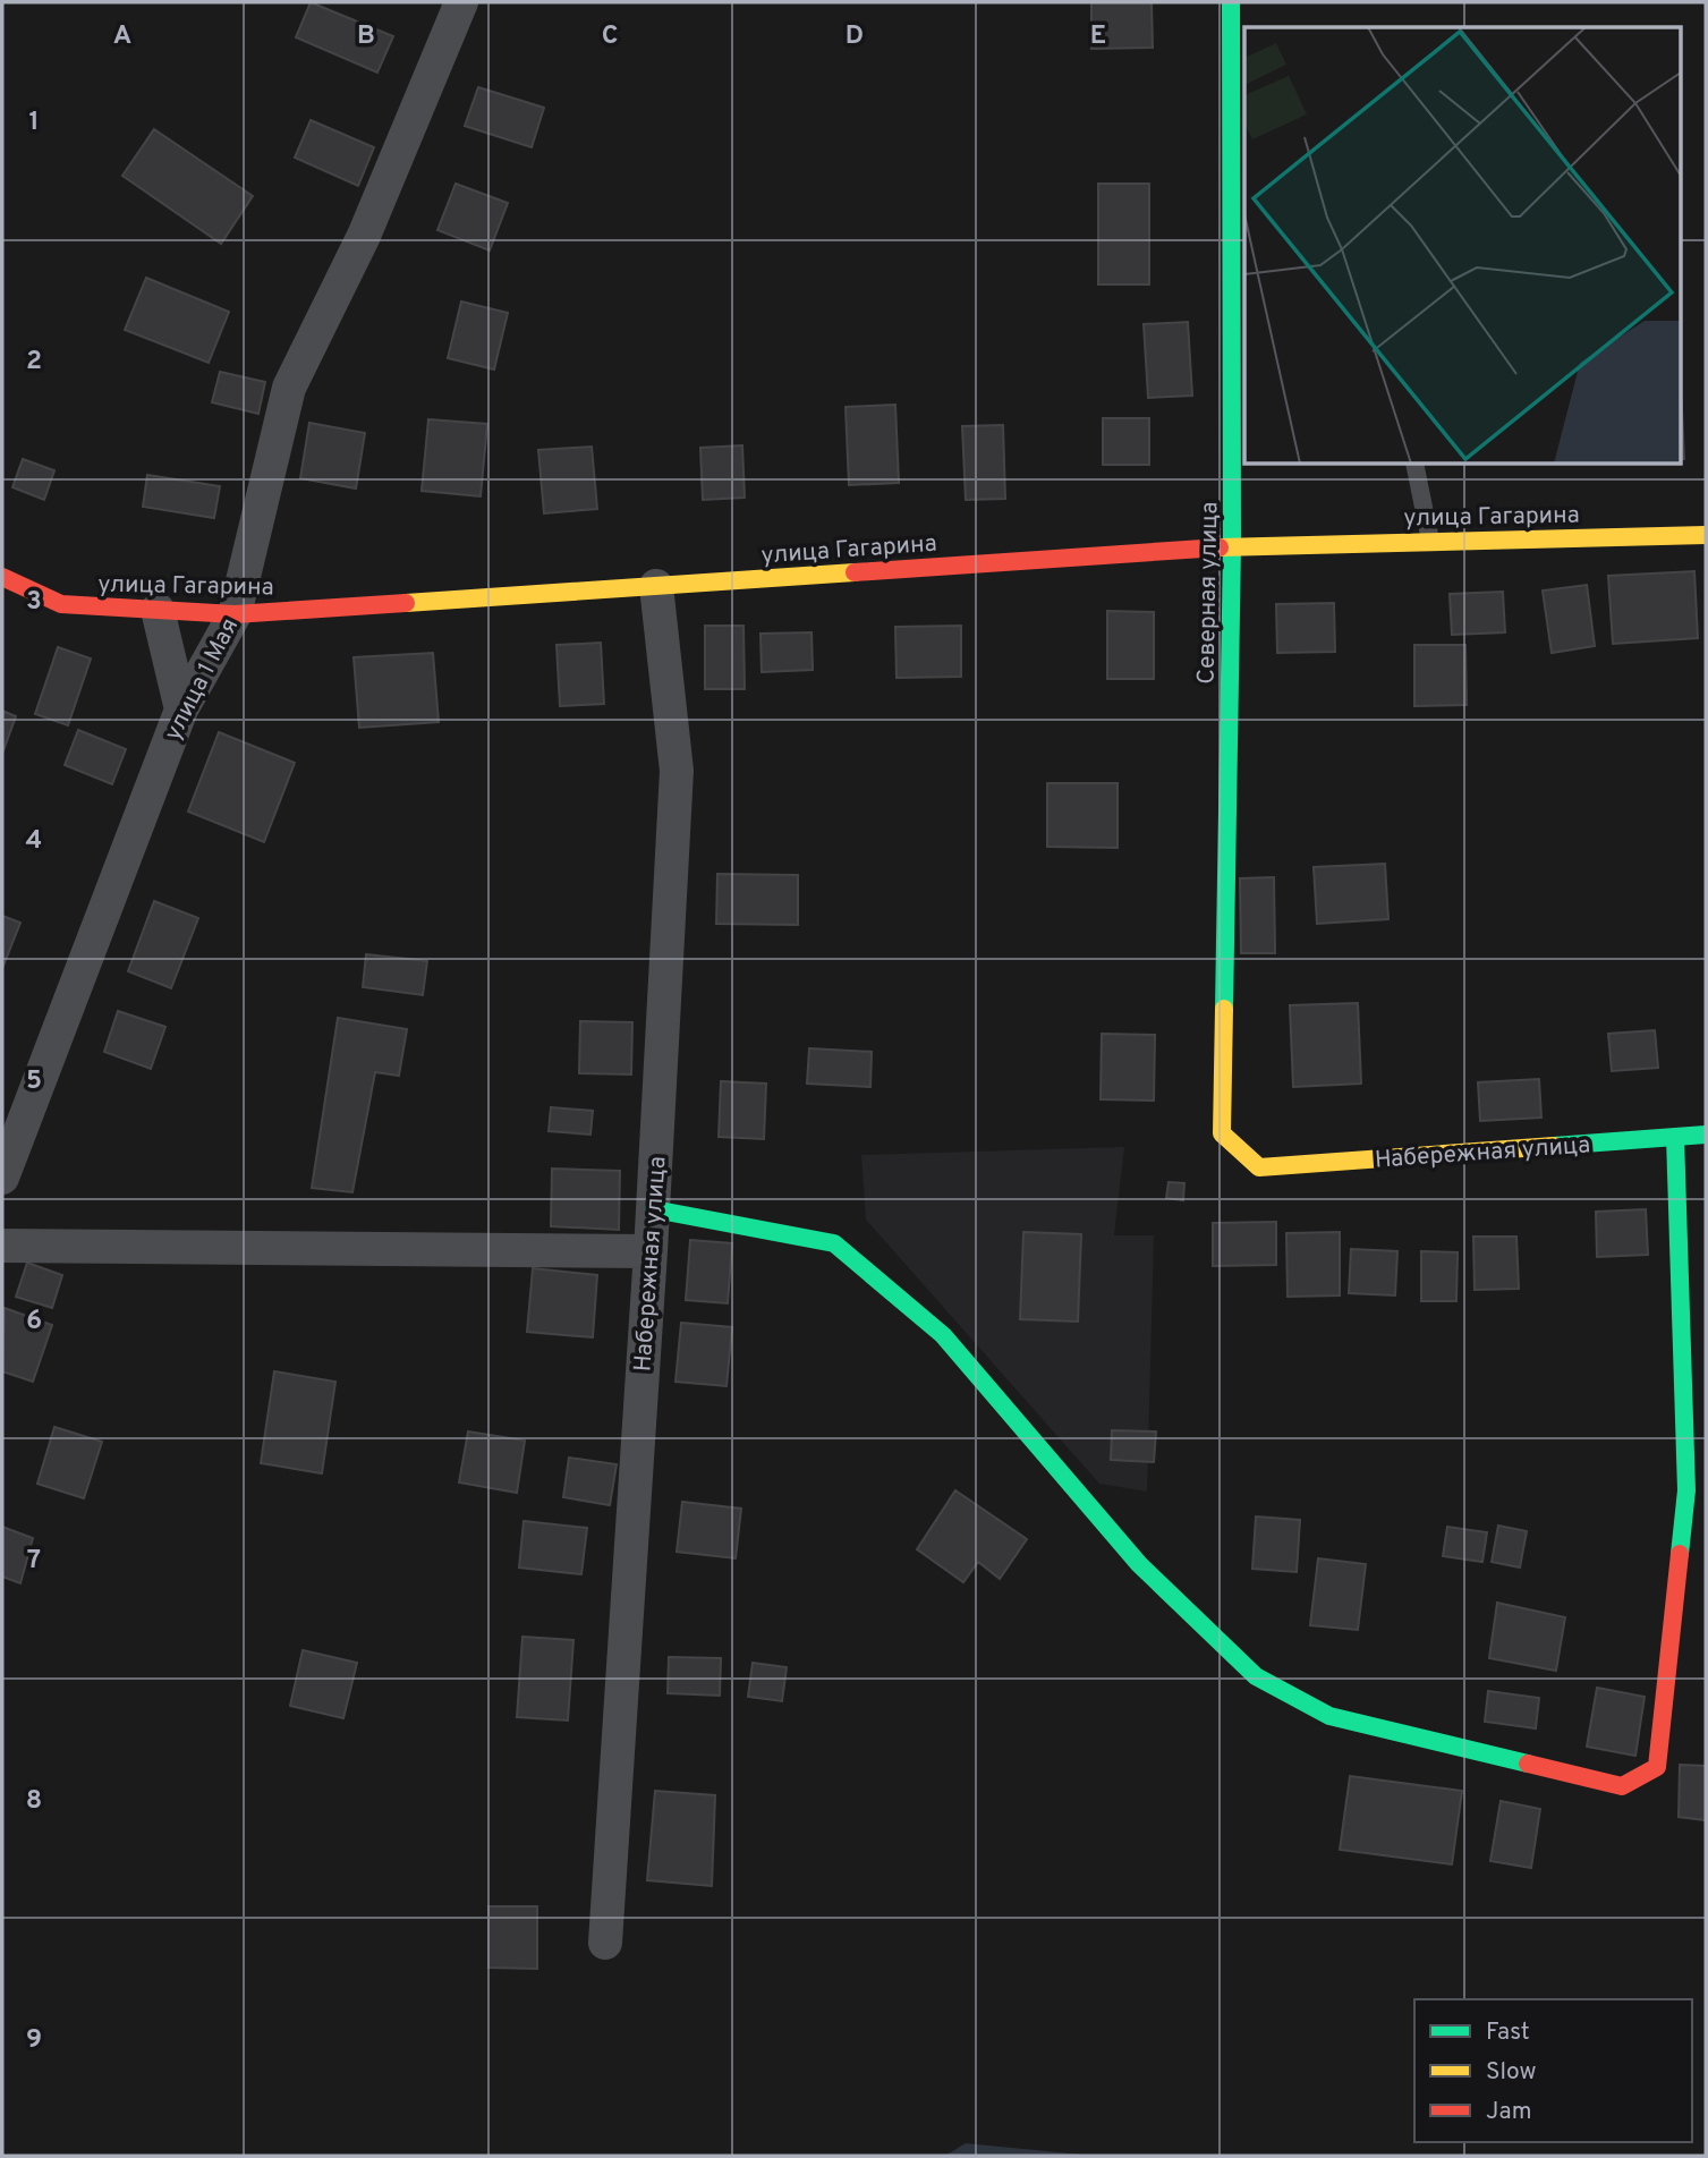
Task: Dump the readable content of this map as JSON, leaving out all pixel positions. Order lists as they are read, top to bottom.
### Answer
{
  "streets": {
    "street": [
      "улица Гагарина",
      "Северная улица",
      "улица 1 Мая",
      "Набережная улица"
    ]
  },
  "crossings": [
    ["улица Гагарина", "Северная улица"],
    ["улица Гагарина", "улица 1 Мая"],
    ["улица Гагарина", "Набережная улица"],
    ["Северная улица", "Набережная улица"]
  ],
  "legend": ["Fast", "Slow", "Jam"],
  "grid": {
    "columns": [
      "A",
      "B",
      "C",
      "D",
      "E"
    ],
    "rows": [
      "1",
      "2",
      "3",
      "4",
      "5",
      "6",
      "7",
      "8",
      "9"
    ]
  }
}
